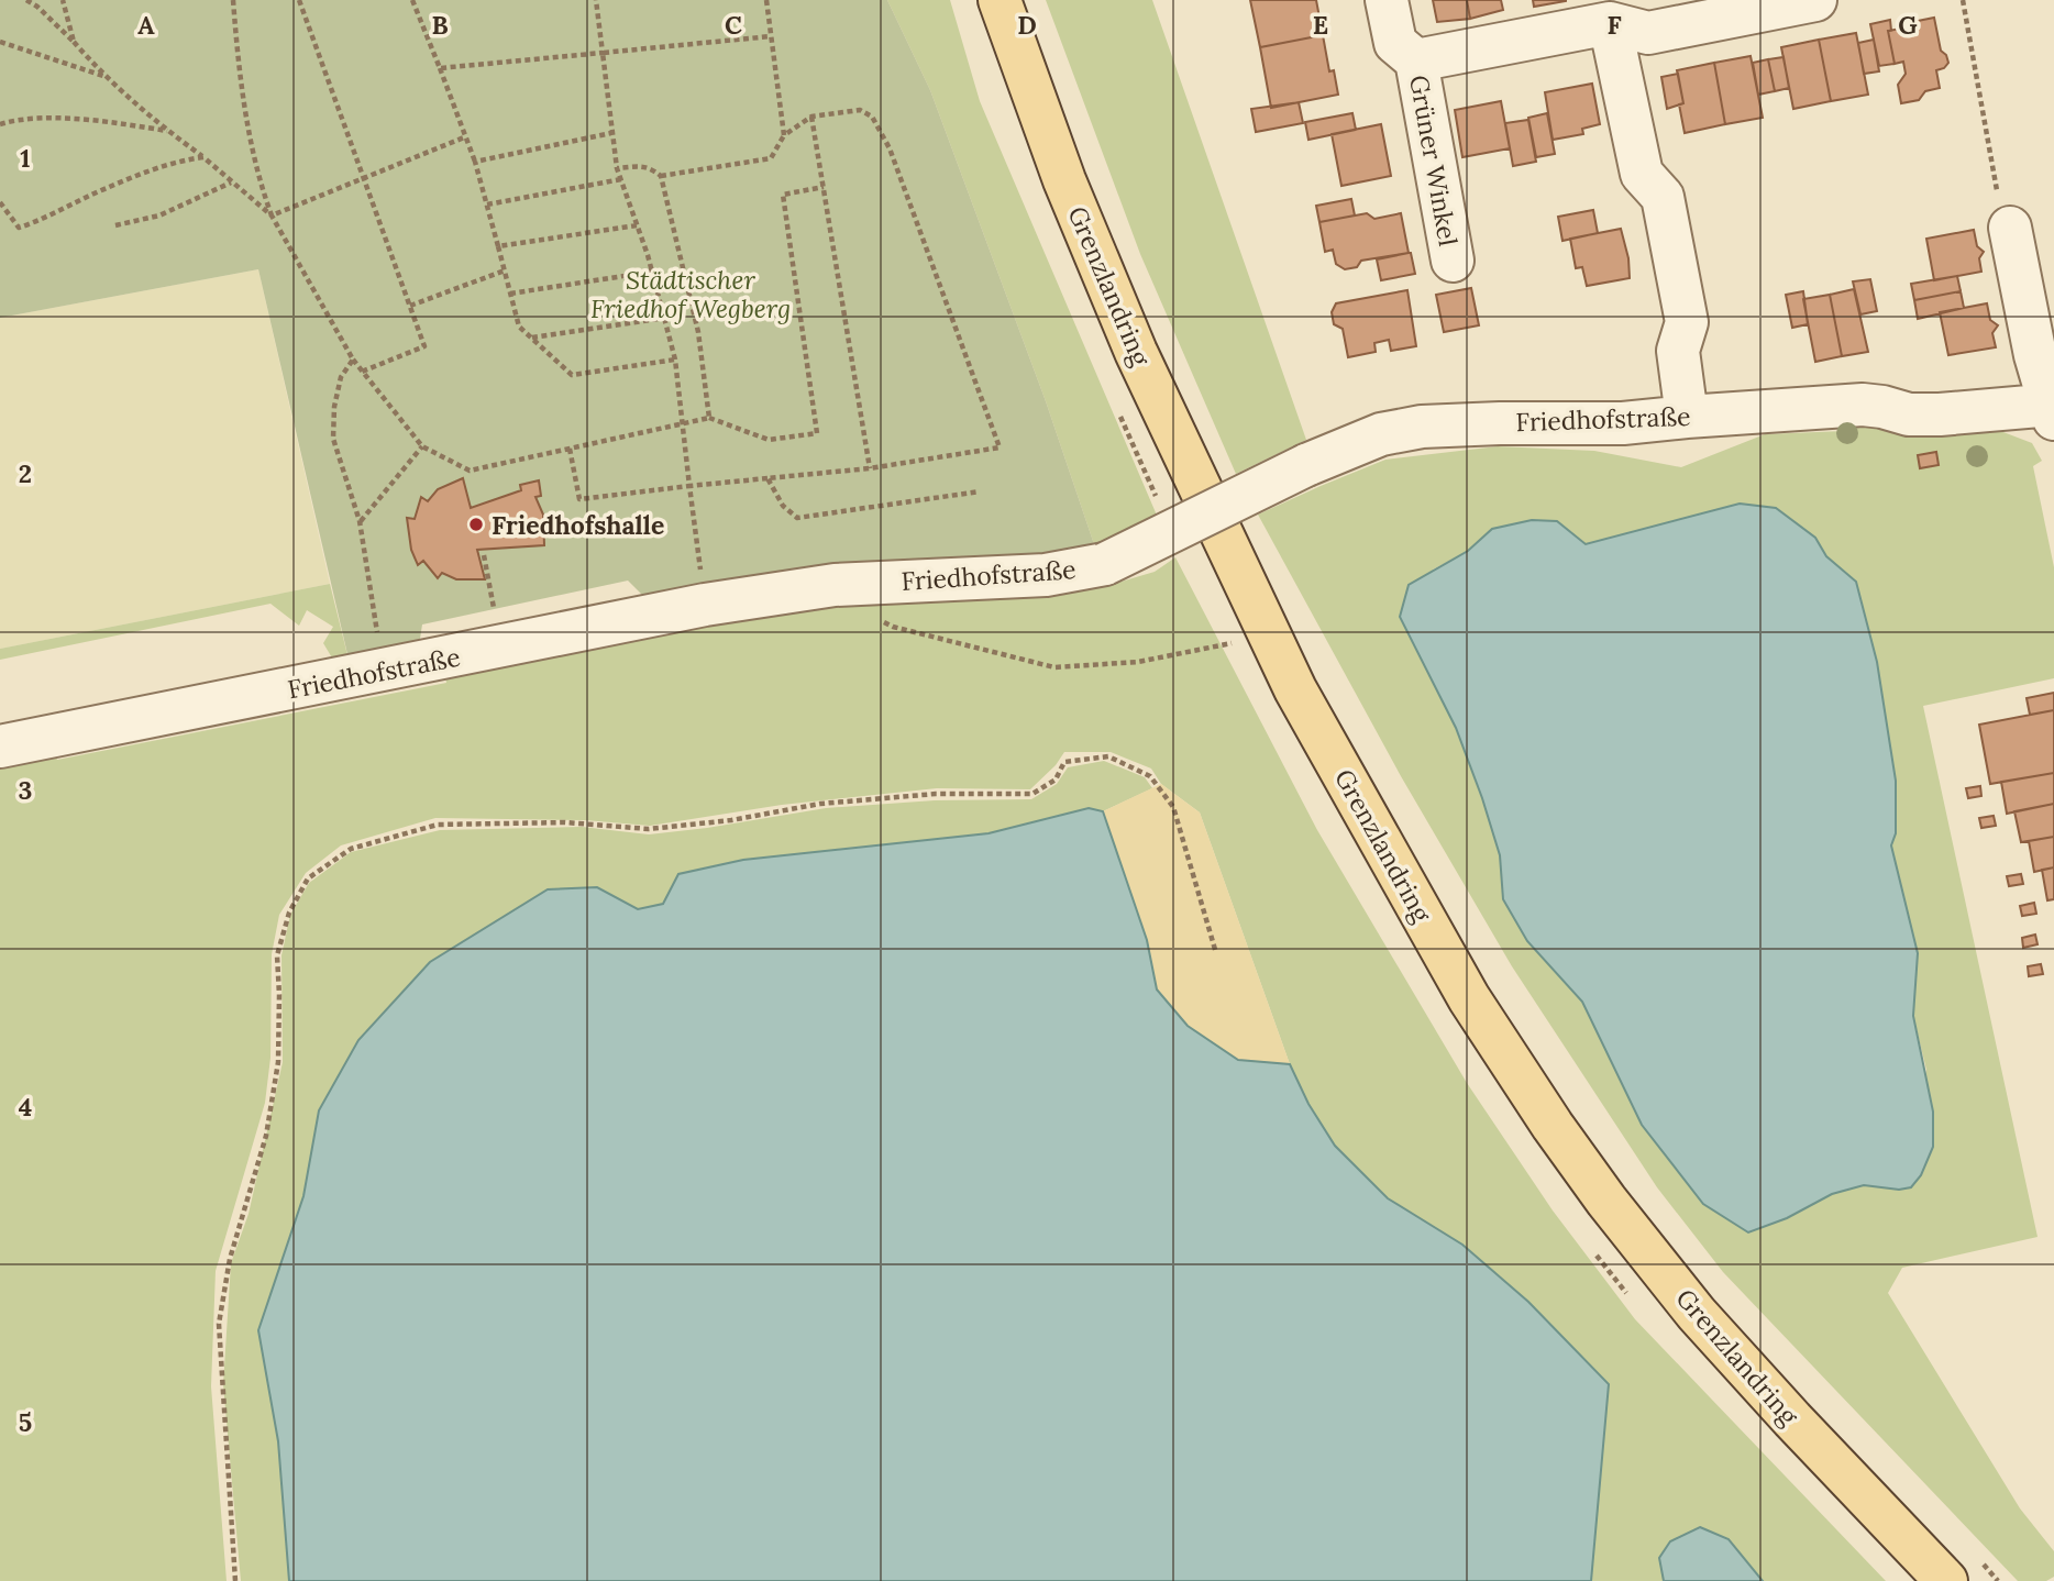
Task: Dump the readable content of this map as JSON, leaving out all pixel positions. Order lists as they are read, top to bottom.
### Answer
{
  "streets": {
    "main road": ["Grenzlandring"],
    "street": ["Grüner Winkel", "Friedhofstraße"]
  },
  "parks": ["Städtischer Friedhof Wegberg"],
  "places": ["Friedhofshalle"],
  "grid": {
    "columns": [
      "A",
      "B",
      "C",
      "D",
      "E",
      "F",
      "G"
    ],
    "rows": [
      "1",
      "2",
      "3",
      "4",
      "5"
    ]
  }
}
